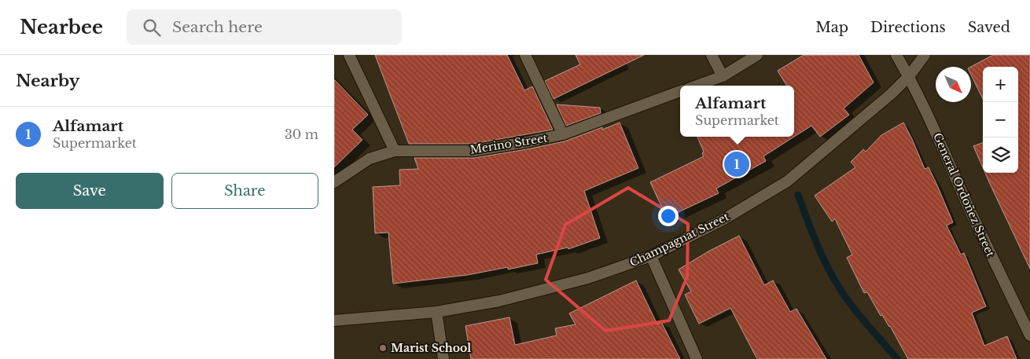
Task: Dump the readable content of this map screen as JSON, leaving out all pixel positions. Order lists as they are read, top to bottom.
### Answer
{
  "streets": {
    "street": ["Merino Street", "General Ordoñez Street", "Champagnat Street"]
  },
  "crossings": [
    ["General Ordoñez Street", "Champagnat Street"]
  ],
  "places": ["Marist School"],
  "north": "bottom right",
  "page": {
    "header": "Nearbee",
    "search": "Search here",
    "nav": ["Map", "Directions", "Saved"],
    "heading": "Nearby",
    "map_buttons": ["+", "−"],
    "popup": ["Alfamart", "Supermarket"],
    "list": [
      {
        "mark": "1",
        "name": "Alfamart",
        "note": "Supermarket",
        "value": "30 m"
      }
    ],
    "pins": "1",
    "buttons": ["Save", "Share"]
  }
}
